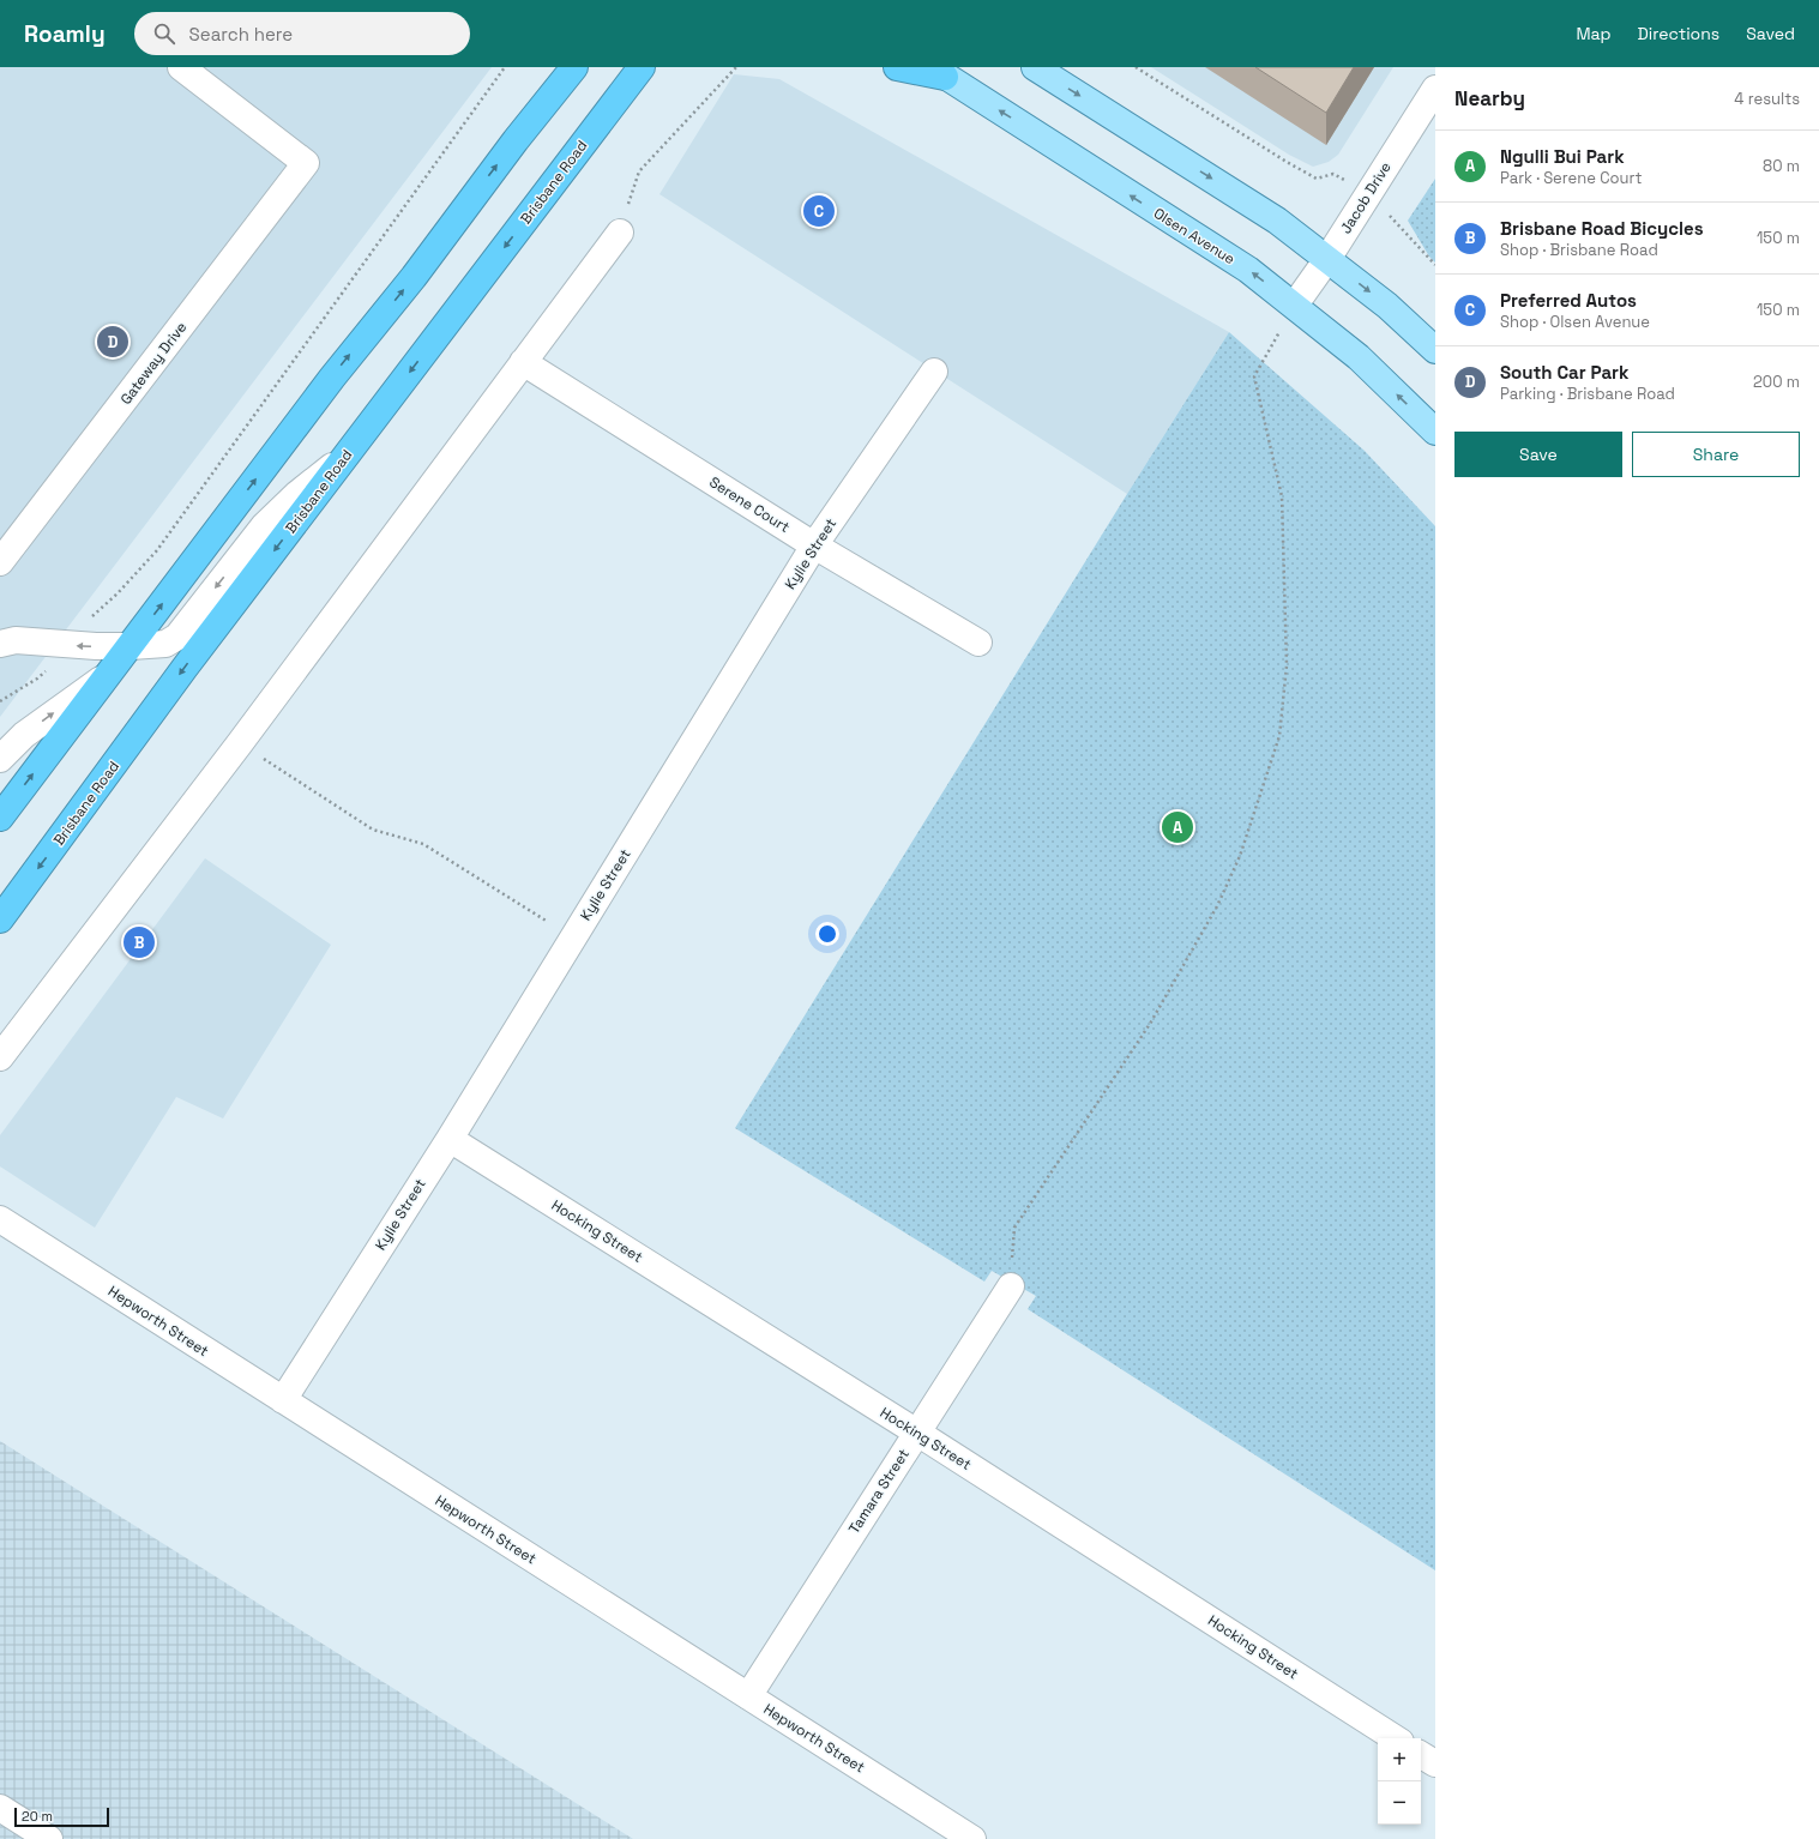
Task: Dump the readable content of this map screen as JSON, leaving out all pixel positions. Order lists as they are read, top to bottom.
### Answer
{
  "streets": {
    "highway": ["Brisbane Road"],
    "main road": ["Olsen Avenue"],
    "street": [
      "Jacob Drive",
      "Gateway Drive",
      "Serene Court",
      "Kylie Street",
      "Hocking Street",
      "Hepworth Street",
      "Tamara Street"
    ]
  },
  "crossings": [
    ["Jacob Drive", "Olsen Avenue"],
    ["Serene Court", "Kylie Street"],
    ["Kylie Street", "Hocking Street"],
    ["Kylie Street", "Hepworth Street"],
    ["Hocking Street", "Tamara Street"],
    ["Hepworth Street", "Tamara Street"]
  ],
  "scale_bar": "20 m",
  "page": {
    "header": "Roamly",
    "search": "Search here",
    "nav": ["Map", "Directions", "Saved"],
    "heading": ["Nearby", "4 results"],
    "list": [
      {
        "mark": "A",
        "name": "Ngulli Bui Park",
        "note": "Park · Serene Court",
        "value": "80 m"
      },
      {
        "mark": "B",
        "name": "Brisbane Road Bicycles",
        "note": "Shop · Brisbane Road",
        "value": "150 m"
      },
      {
        "mark": "C",
        "name": "Preferred Autos",
        "note": "Shop · Olsen Avenue",
        "value": "150 m"
      },
      {
        "mark": "D",
        "name": "South Car Park",
        "note": "Parking · Brisbane Road",
        "value": "200 m"
      }
    ],
    "pins": [
      "C",
      "D",
      "A",
      "B"
    ],
    "buttons": ["Save", "Share"],
    "map_buttons": ["+", "−"],
    "scale": "20 m"
  }
}
